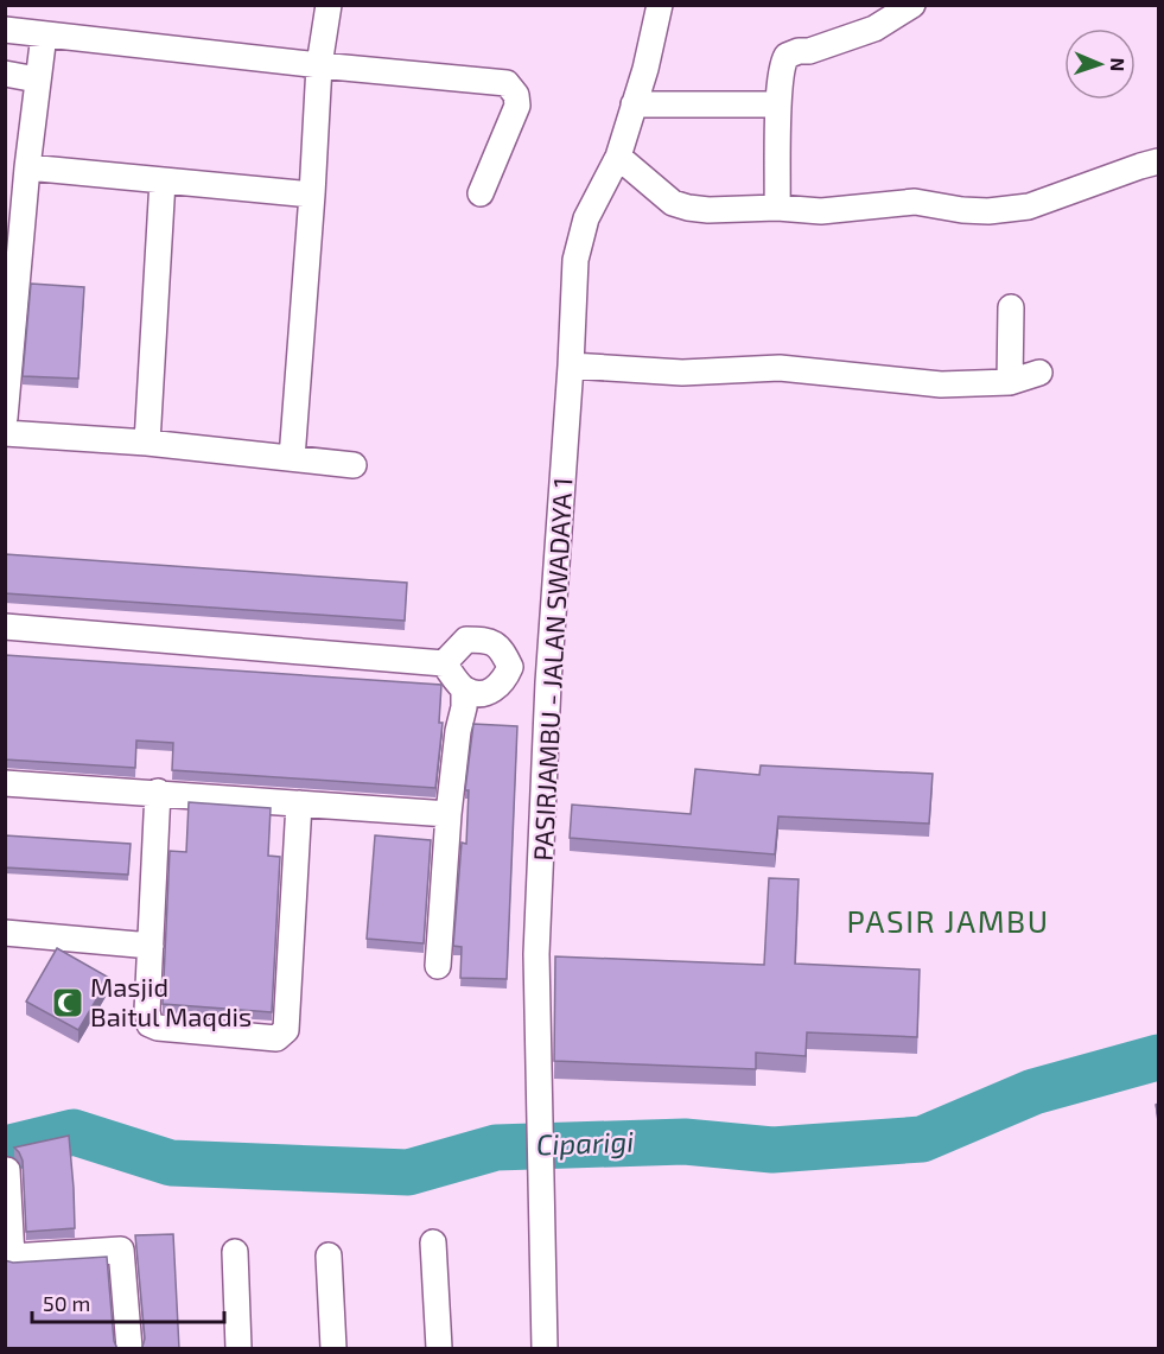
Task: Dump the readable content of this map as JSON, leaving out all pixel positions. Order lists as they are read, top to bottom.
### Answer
{
  "streets": {
    "street": ["PASIRJAMBU - JALAN SWADAYA 1"]
  },
  "districts": ["PASIR JAMBU"],
  "water": ["Ciparigi"],
  "places": {
    "mosque": ["Masjid Baitul Maqdis"]
  },
  "scale_bar": "50 m",
  "north": "right"
}
